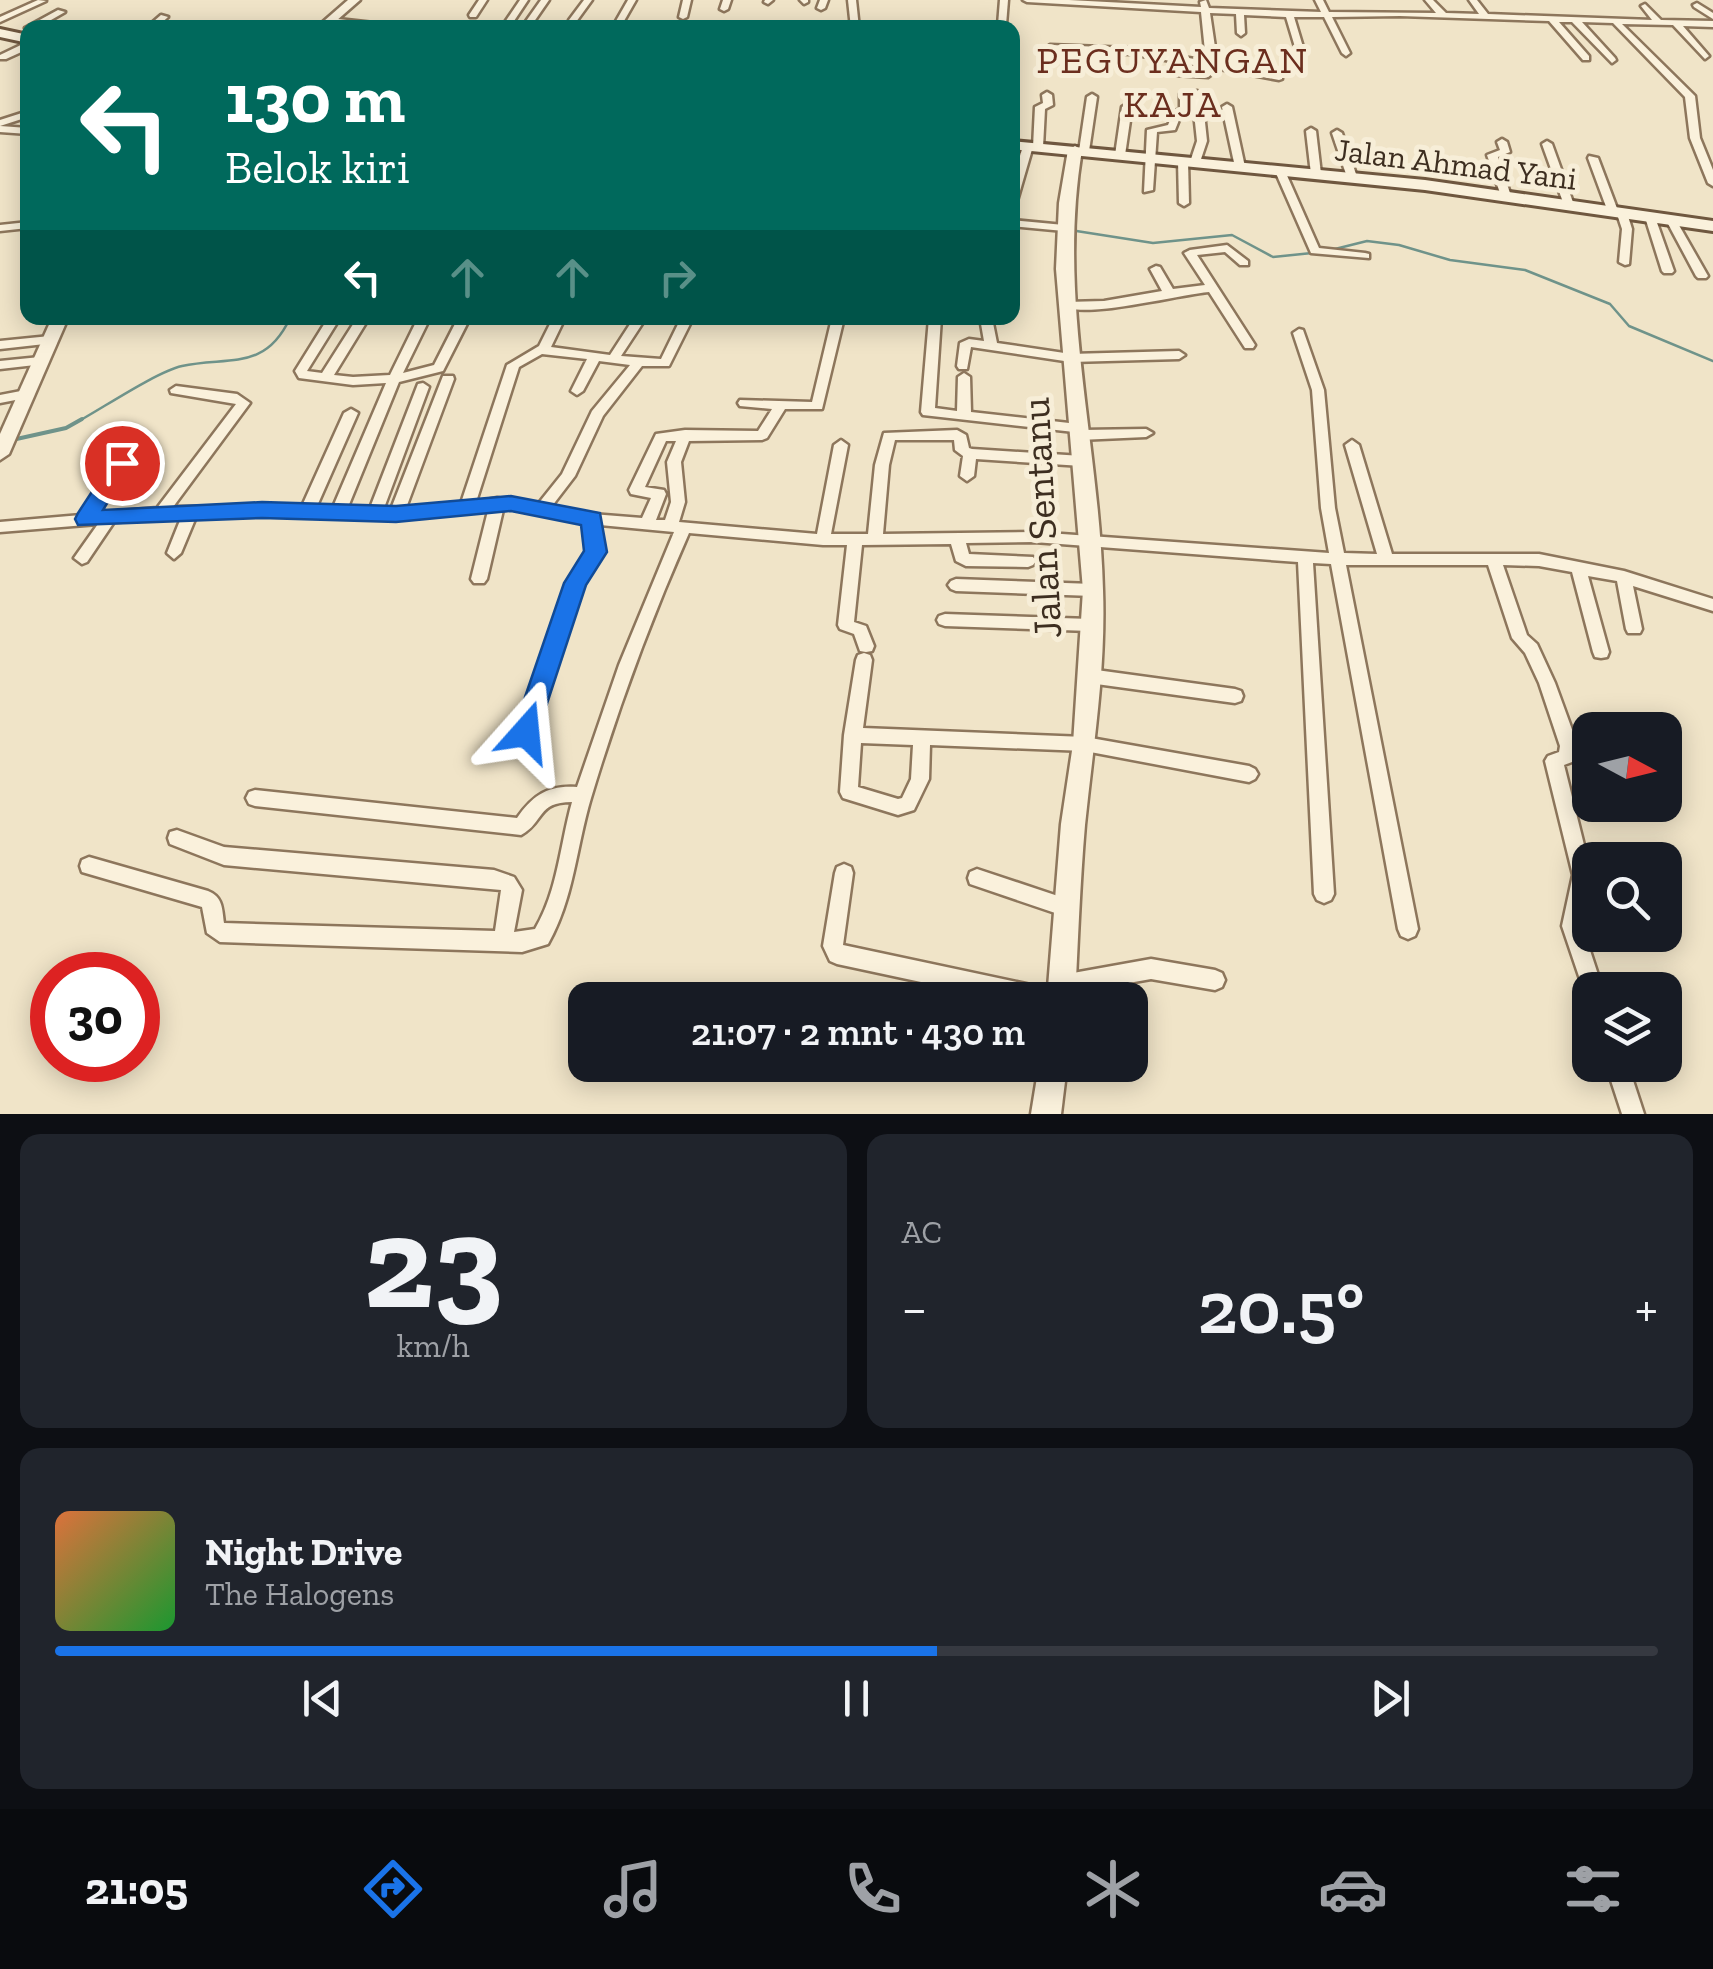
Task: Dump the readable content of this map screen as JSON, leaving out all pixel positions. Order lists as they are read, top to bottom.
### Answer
{
  "streets": {
    "main road": ["Jalan Ahmad Yani"],
    "street": ["Jalan Sentanu"]
  },
  "crossings": [
    ["Jalan Ahmad Yani", "Jalan Sentanu"]
  ],
  "districts": ["PEGUYANGAN KAJA"],
  "north": "right",
  "page": {
    "turn": ["130 m", "Belok kiri"],
    "limit": "30",
    "trip": "21:07 · 2 mnt · 430 m",
    "tile": [
      ["23", "km/h"],
      "AC"
    ],
    "heat": ["−", "20.5°", "+"],
    "song": ["Night Drive", "The Halogens"],
    "tabs": "21:05"
  }
}
